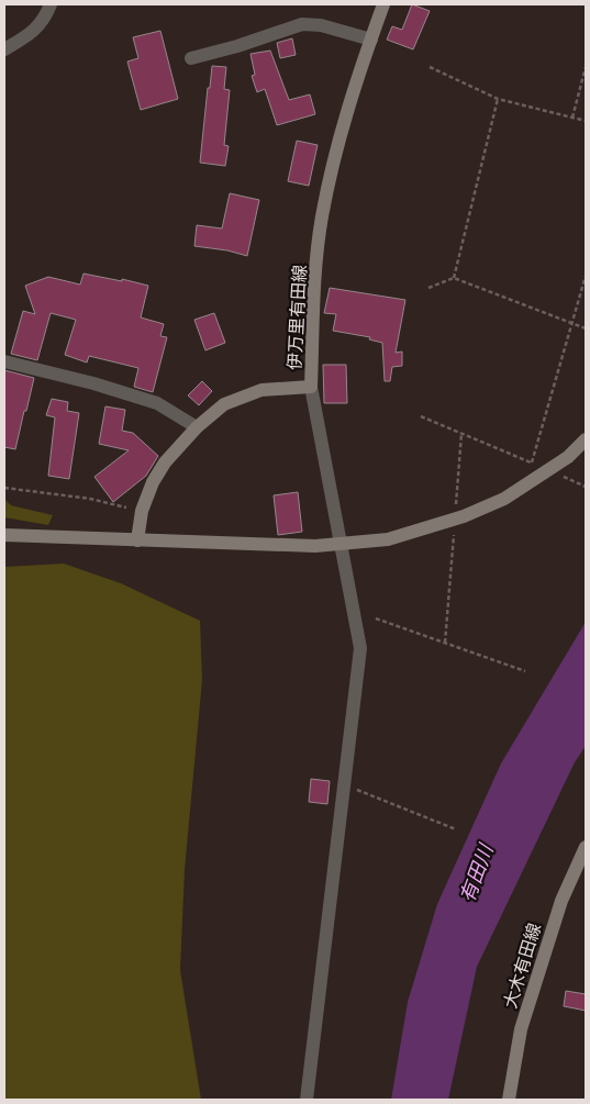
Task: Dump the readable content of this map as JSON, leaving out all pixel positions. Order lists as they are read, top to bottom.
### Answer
{
  "streets": {
    "main road": ["伊万里有田線", "大木有田線"]
  },
  "water": ["有田川"]
}
